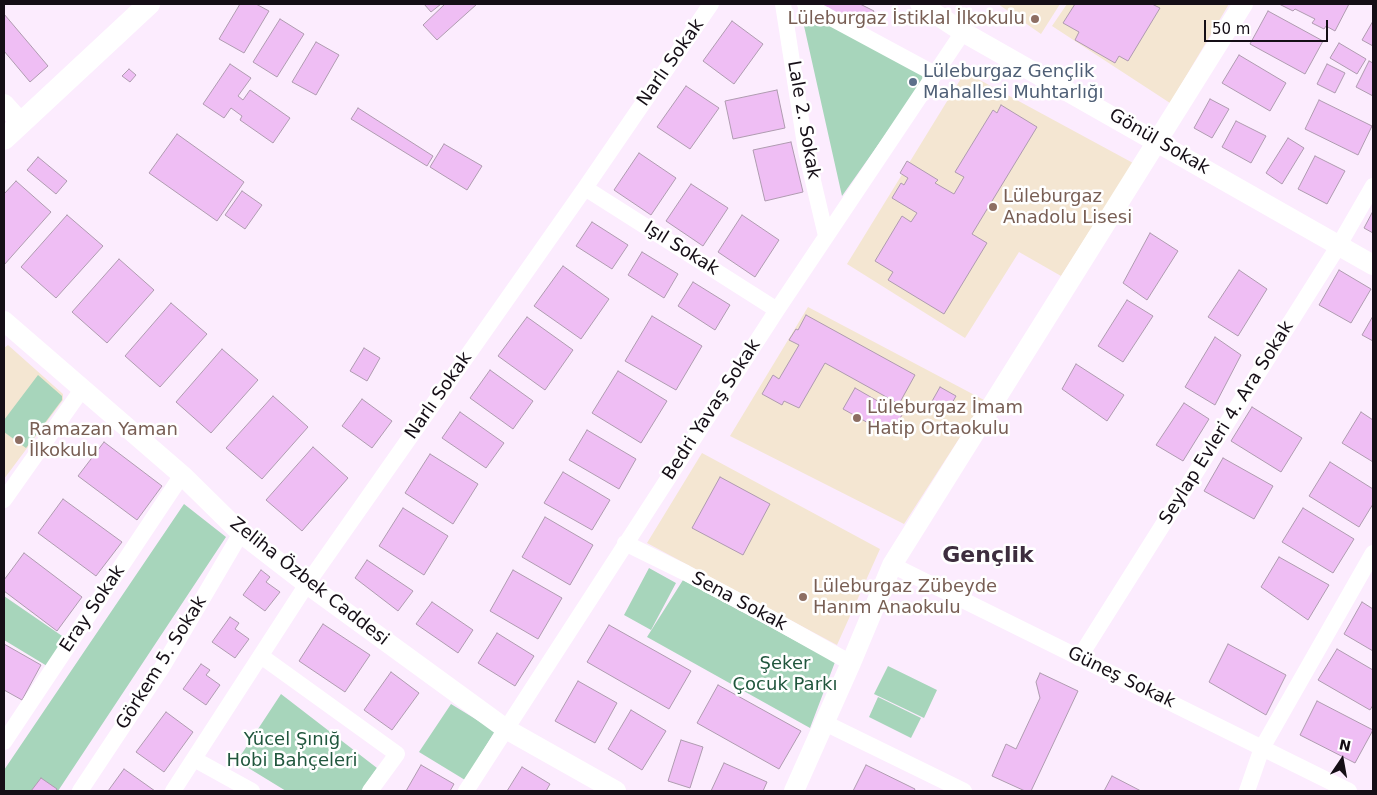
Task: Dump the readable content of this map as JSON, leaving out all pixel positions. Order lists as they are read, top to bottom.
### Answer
{
  "streets": {
    "street": [
      "Narlı Sokak",
      "Lale 2. Sokak",
      "Gönül Sokak",
      "Işıl Sokak",
      "Bedri Yavaş Sokak",
      "Seylap Evleri 4. Ara Sokak",
      "Zeliha Özbek Caddesi",
      "Sena Sokak",
      "Eray Sokak",
      "Görkem 5. Sokak",
      "Güneş Sokak"
    ]
  },
  "crossings": [
    ["Narlı Sokak", "Işıl Sokak"],
    ["Narlı Sokak", "Zeliha Özbek Caddesi"],
    ["Lale 2. Sokak", "Bedri Yavaş Sokak"],
    ["Gönül Sokak", "Bedri Yavaş Sokak"],
    ["Gönül Sokak", "Seylap Evleri 4. Ara Sokak"],
    ["Işıl Sokak", "Bedri Yavaş Sokak"],
    ["Bedri Yavaş Sokak", "Zeliha Özbek Caddesi"],
    ["Bedri Yavaş Sokak", "Sena Sokak"],
    ["Seylap Evleri 4. Ara Sokak", "Güneş Sokak"],
    ["Zeliha Özbek Caddesi", "Eray Sokak"],
    ["Zeliha Özbek Caddesi", "Görkem 5. Sokak"]
  ],
  "districts": ["Gençlik"],
  "parks": ["Şeker Çocuk Parkı", "Yücel Şınığ Hobi Bahçeleri"],
  "places": [
    "Lüleburgaz İstiklal İlkokulu",
    "Lüleburgaz Gençlik Mahallesi Muhtarlığı",
    "Lüleburgaz Anadolu Lisesi",
    "Lüleburgaz İmam Hatip Ortaokulu",
    "Ramazan Yaman İlkokulu",
    "Lüleburgaz Zübeyde Hanım Anaokulu"
  ],
  "scale_bar": "50 m",
  "north": "top"
}
